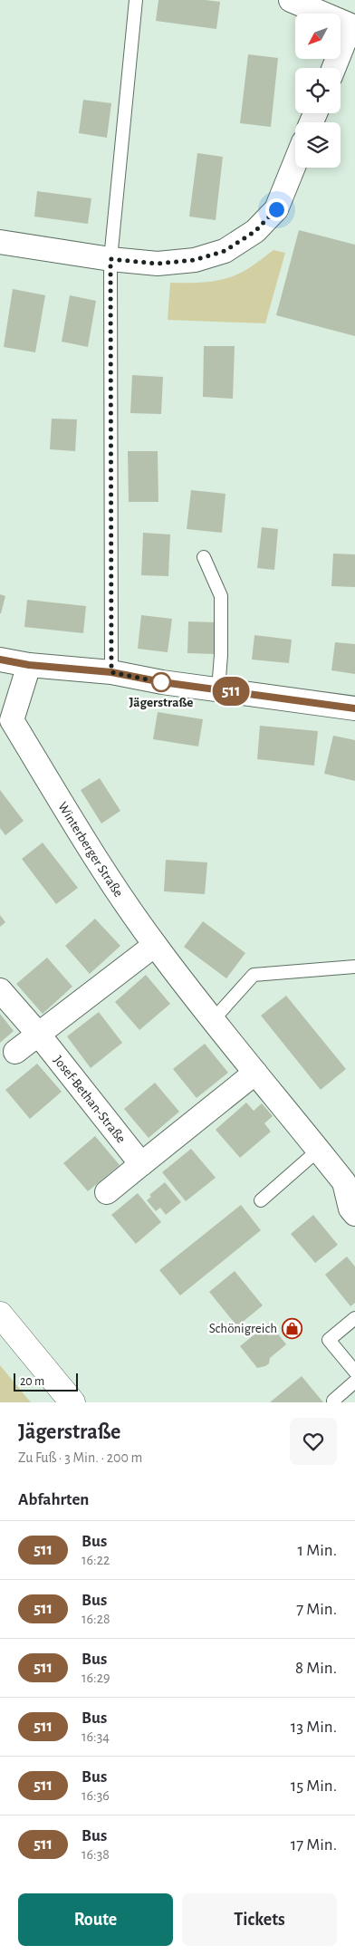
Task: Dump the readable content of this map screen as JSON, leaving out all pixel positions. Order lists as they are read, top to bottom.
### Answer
{
  "streets": {
    "street": ["Winterberger Straße", "Josef-Bethan-Straße"]
  },
  "places": {
    "other": ["Jägerstraße"],
    "shop": ["Schönigreich"]
  },
  "lines": ["bus line 511"],
  "scale_bar": "20 m",
  "north": "bottom left",
  "page": {
    "on_map": "511",
    "scale": "20 m",
    "heading": [
      ["Jägerstraße", "Zu Fuß · 3 Min. · 200 m"],
      "Abfahrten"
    ],
    "list": [
      {
        "mark": "511",
        "name": "Bus",
        "note": "16:22",
        "value": "1 Min."
      },
      {
        "mark": "511",
        "name": "Bus",
        "note": "16:28",
        "value": "7 Min."
      },
      {
        "mark": "511",
        "name": "Bus",
        "note": "16:29",
        "value": "8 Min."
      },
      {
        "mark": "511",
        "name": "Bus",
        "note": "16:34",
        "value": "13 Min."
      },
      {
        "mark": "511",
        "name": "Bus",
        "note": "16:36",
        "value": "15 Min."
      },
      {
        "mark": "511",
        "name": "Bus",
        "note": "16:38",
        "value": "17 Min."
      }
    ],
    "buttons": ["Route", "Tickets"]
  }
}
